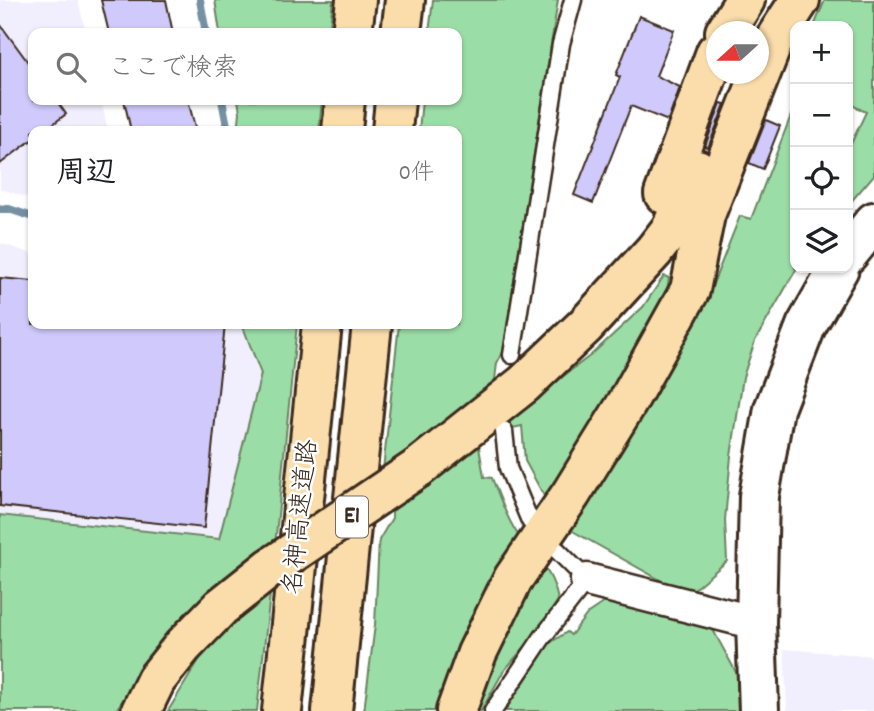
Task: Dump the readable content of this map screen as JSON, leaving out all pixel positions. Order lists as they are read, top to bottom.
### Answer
{
  "streets": {
    "highway": ["名神高速道路", "E1"]
  },
  "north": "left",
  "page": {
    "map_buttons": ["+", "−"],
    "search": "ここで検索",
    "heading": ["周辺", "0件"]
  }
}
